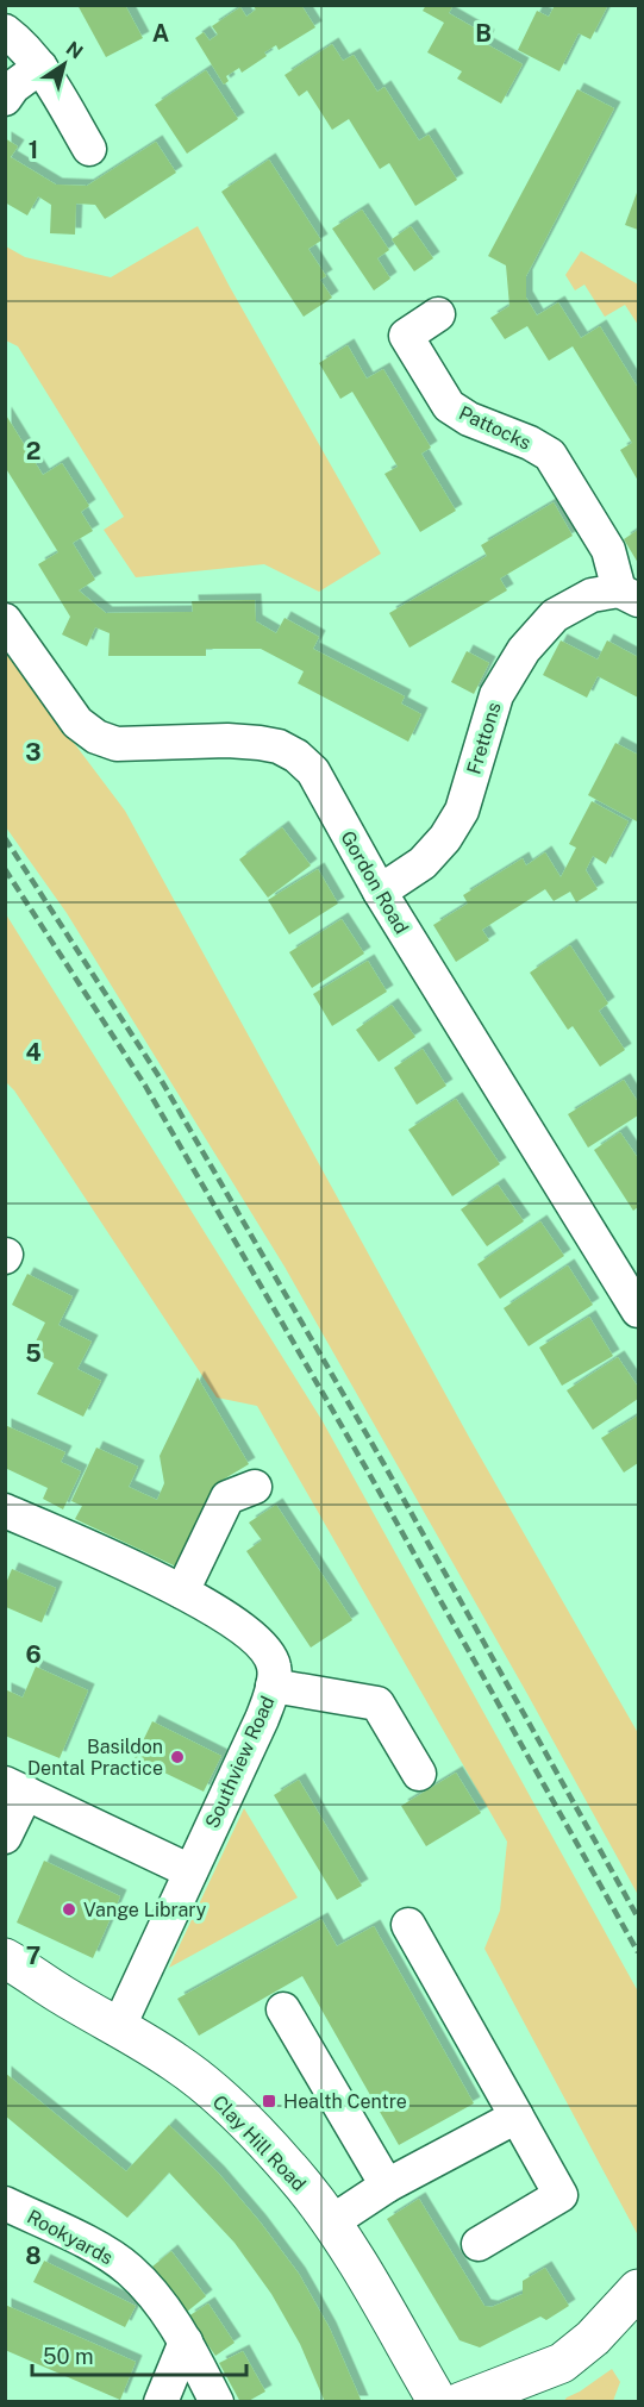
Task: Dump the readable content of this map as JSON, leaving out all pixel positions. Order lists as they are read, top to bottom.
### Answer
{
  "streets": {
    "street": [
      "Pattocks",
      "Frettons",
      "Gordon Road",
      "Southview Road",
      "Clay Hill Road",
      "Rookyards"
    ]
  },
  "crossings": [
    ["Pattocks", "Frettons"],
    ["Frettons", "Gordon Road"],
    ["Southview Road", "Clay Hill Road"]
  ],
  "places": {
    "other": ["Basildon Dental Practice", "Vange Library"],
    "transit": ["Health Centre"]
  },
  "scale_bar": "50 m",
  "north": "top right",
  "grid": {
    "columns": ["A", "B"],
    "rows": [
      "1",
      "2",
      "3",
      "4",
      "5",
      "6",
      "7",
      "8"
    ]
  }
}
